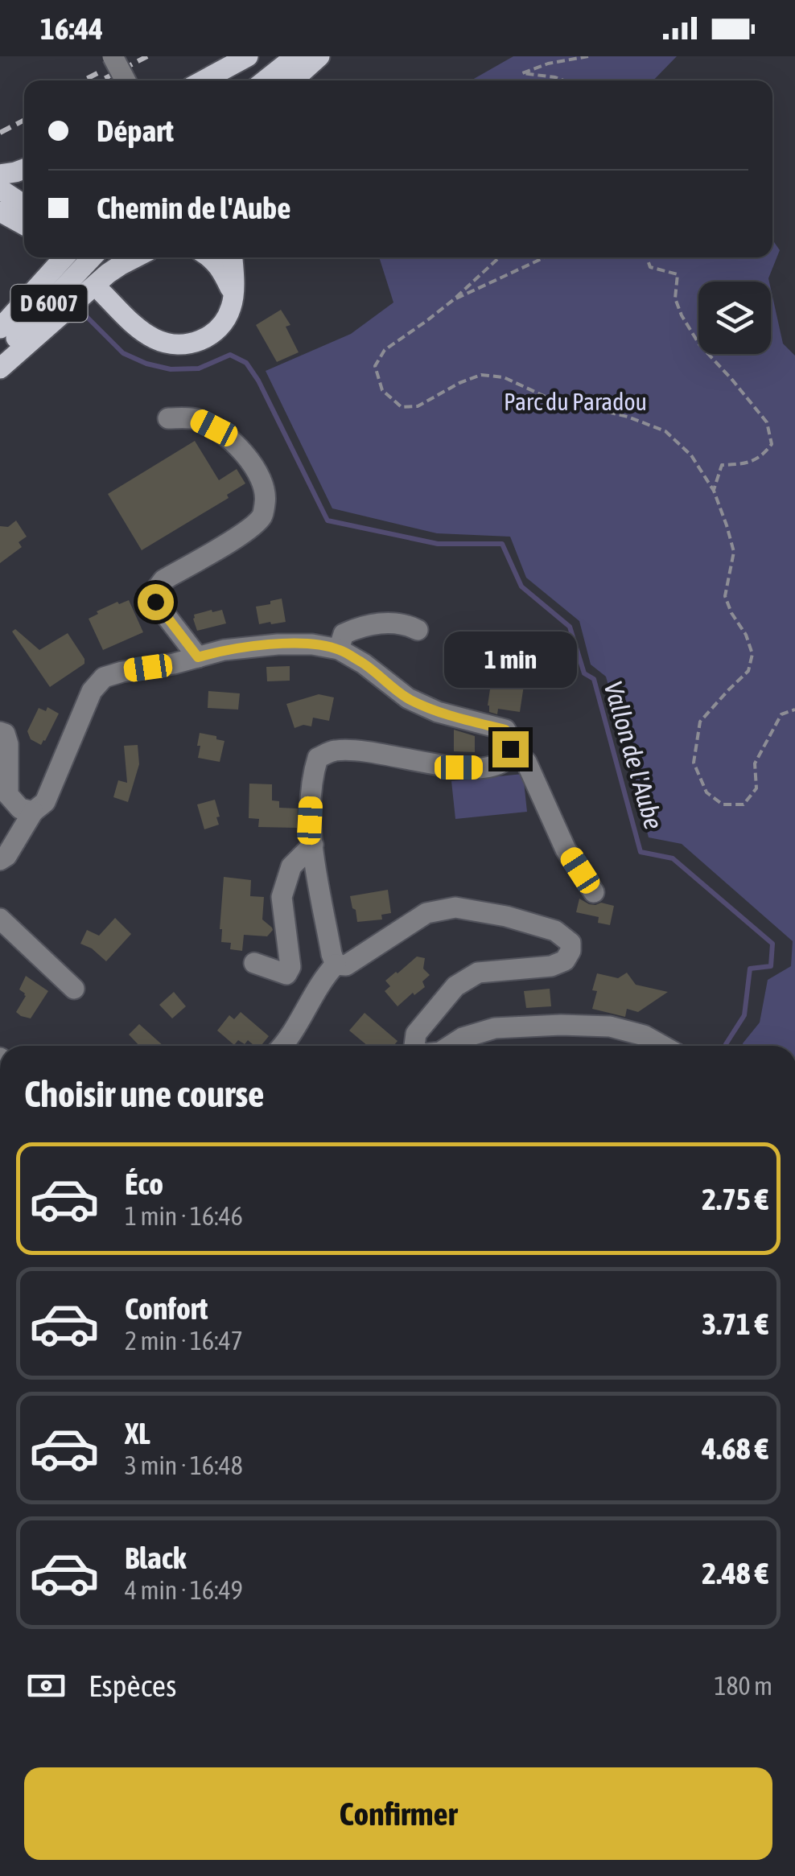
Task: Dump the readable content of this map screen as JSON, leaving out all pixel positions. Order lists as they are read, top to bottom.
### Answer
{
  "streets": {
    "main road": ["D 6007"]
  },
  "water": ["Vallon de l'Aube"],
  "parks": ["Parc du Paradou"],
  "page": {
    "status": "16:44",
    "banner": ["Départ", "Chemin de l'Aube"],
    "bubble": "1 min",
    "heading": "Choisir une course",
    "list": [
      {
        "name": "Éco",
        "note": "1 min · 16:46",
        "value": "2.75 €"
      },
      {
        "name": "Confort",
        "note": "2 min · 16:47",
        "value": "3.71 €"
      },
      {
        "name": "XL",
        "note": "3 min · 16:48",
        "value": "4.68 €"
      },
      {
        "name": "Black",
        "note": "4 min · 16:49",
        "value": "2.48 €"
      }
    ],
    "pay": ["Espèces", "180 m"],
    "buttons": "Confirmer"
  }
}
